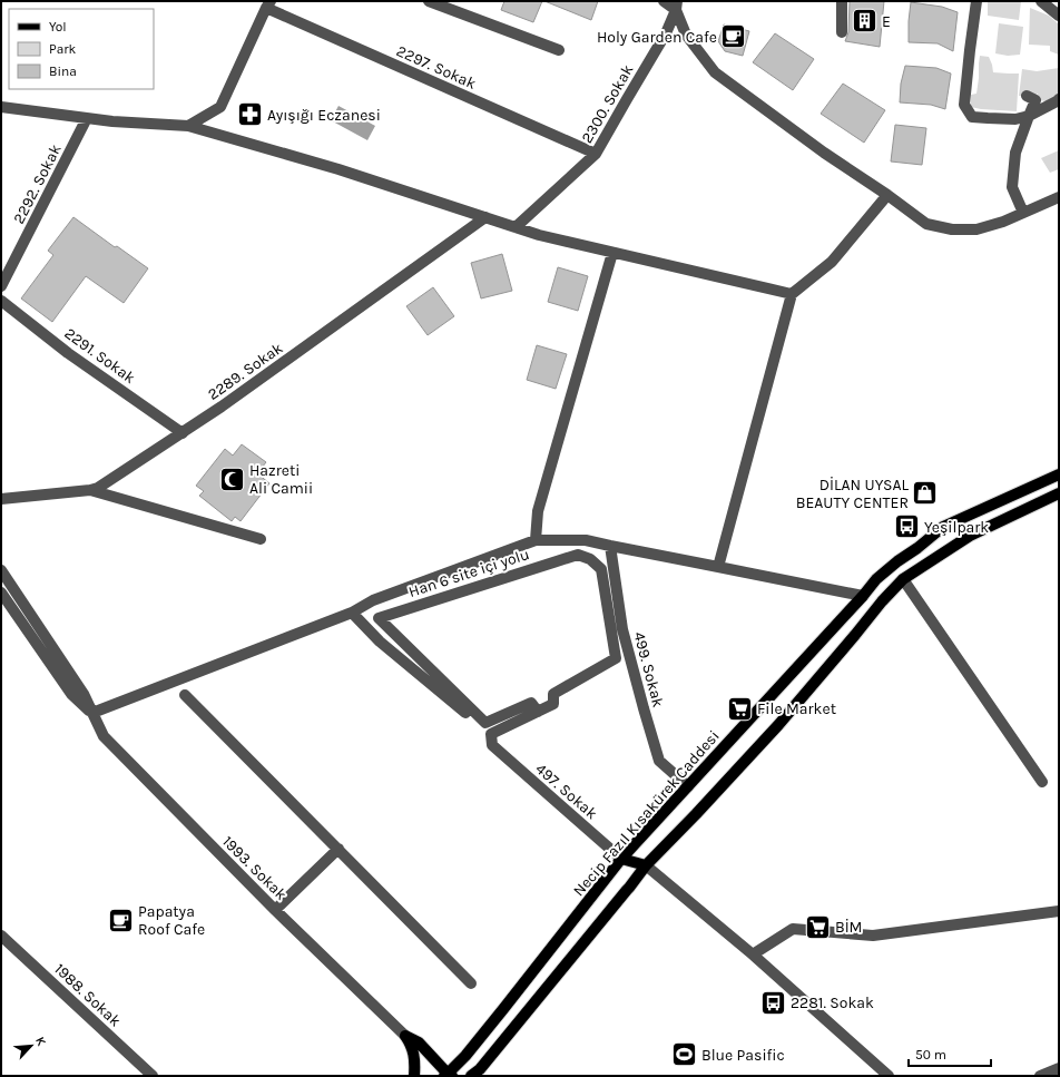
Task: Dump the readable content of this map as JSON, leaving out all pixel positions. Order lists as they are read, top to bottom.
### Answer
{
  "streets": {
    "main road": ["Necip Fazıl Kısakürek Caddesi"],
    "street": [
      "2297. Sokak",
      "2300. Sokak",
      "2292. Sokak",
      "2291. Sokak",
      "2289. Sokak",
      "Han 6 site içi yolu",
      "499. Sokak",
      "497. Sokak",
      "1993. Sokak",
      "1988. Sokak"
    ]
  },
  "crossings": [
    ["2297. Sokak", "2300. Sokak"],
    ["2291. Sokak", "2289. Sokak"],
    ["499. Sokak", "Necip Fazıl Kısakürek Caddesi"],
    ["497. Sokak", "Necip Fazıl Kısakürek Caddesi"]
  ],
  "places": {
    "building": ["E"],
    "cafe": ["Holy Garden Cafe", "Papatya Roof Cafe"],
    "pharmacy": ["Ayışığı Eczanesi"],
    "mosque": ["Hazreti Ali Camii"],
    "shop": ["DİLAN UYSAL BEAUTY CENTER"],
    "bus stop": ["Yeşilpark", "2281. Sokak"],
    "supermarket": ["File Market", "BİM"],
    "sports": ["Blue Pasific"]
  },
  "legend": ["Yol", "Park", "Bina"],
  "scale_bar": "50 m",
  "north": "top right"
}
